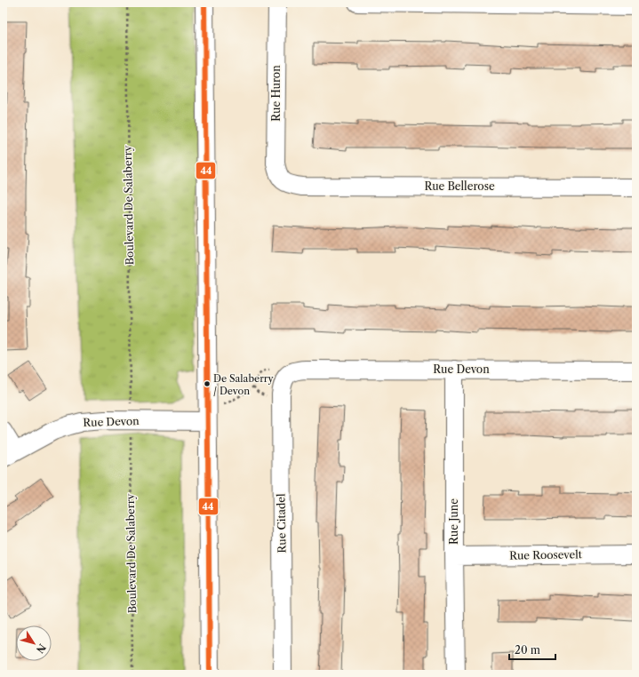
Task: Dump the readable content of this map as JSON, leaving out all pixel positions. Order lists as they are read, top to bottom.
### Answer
{
  "streets": {
    "street": [
      "Rue Huron",
      "Rue Bellerose",
      "Rue Devon",
      "Rue June",
      "Rue Citadel",
      "Rue Roosevelt"
    ],
    "path": ["Boulevard De Salaberry"]
  },
  "crossings": [
    ["Rue Huron", "Rue Bellerose"],
    ["Rue Devon", "Rue June"],
    ["Rue Devon", "Rue Citadel"],
    ["Rue June", "Rue Roosevelt"]
  ],
  "places": ["De Salaberry / Devon"],
  "lines": ["transit line 44"],
  "scale_bar": "20 m",
  "north": "bottom right"
}
